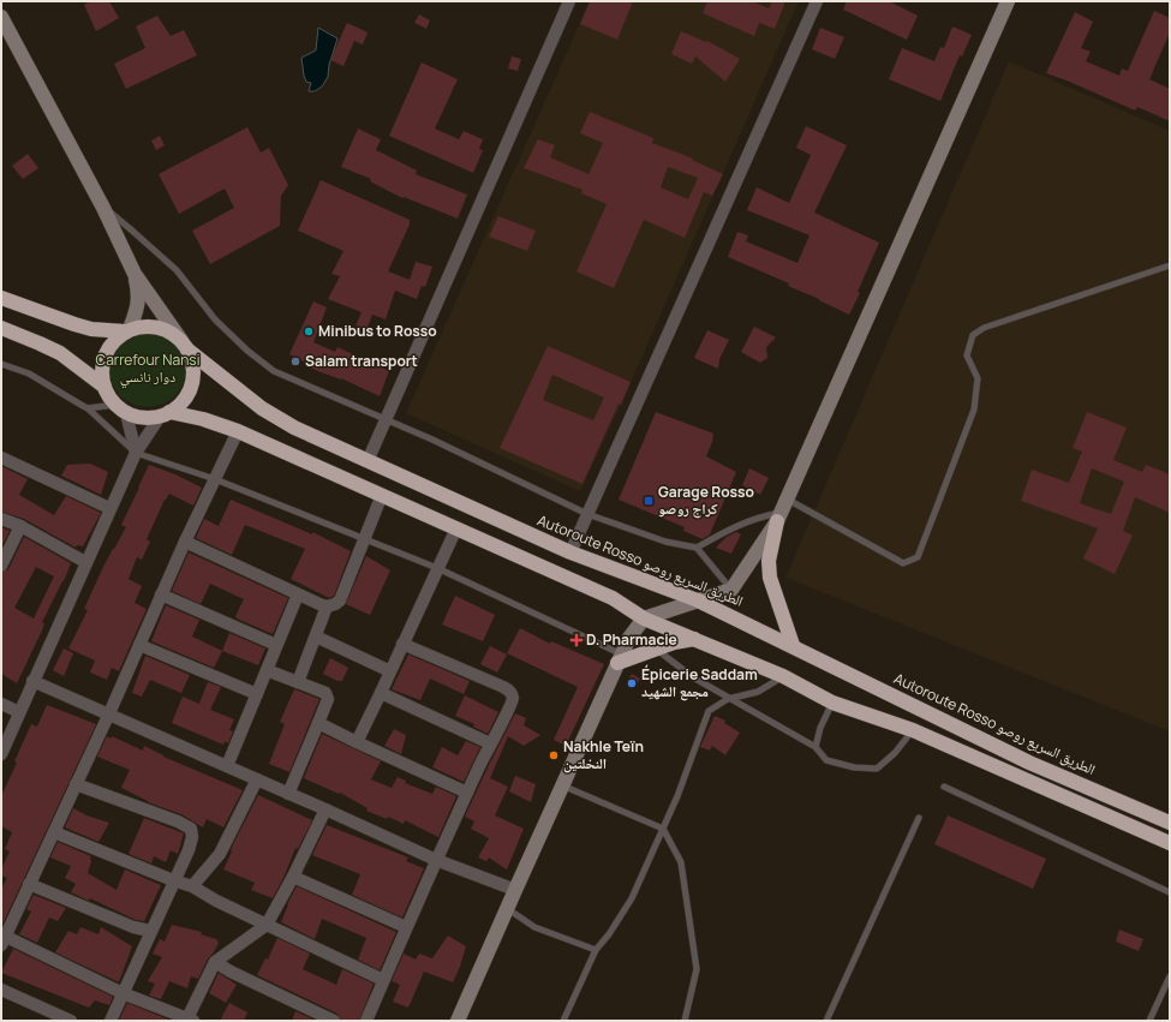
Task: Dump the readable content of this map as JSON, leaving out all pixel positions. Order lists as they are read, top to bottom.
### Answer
{
  "streets": {
    "highway": ["Autoroute Rosso الطريق السريع روصو"]
  },
  "parks": ["Carrefour Nansi دوار نانسي"],
  "places": {
    "other": [
      "Minibus to Rosso",
      "Salam transport",
      "Épicerie Saddam مجمع الشهيد",
      "Nakhle Teïn النخلتين"
    ],
    "transit": ["Garage Rosso كراج روصو"],
    "health": ["D. Pharmacie"]
  }
}
